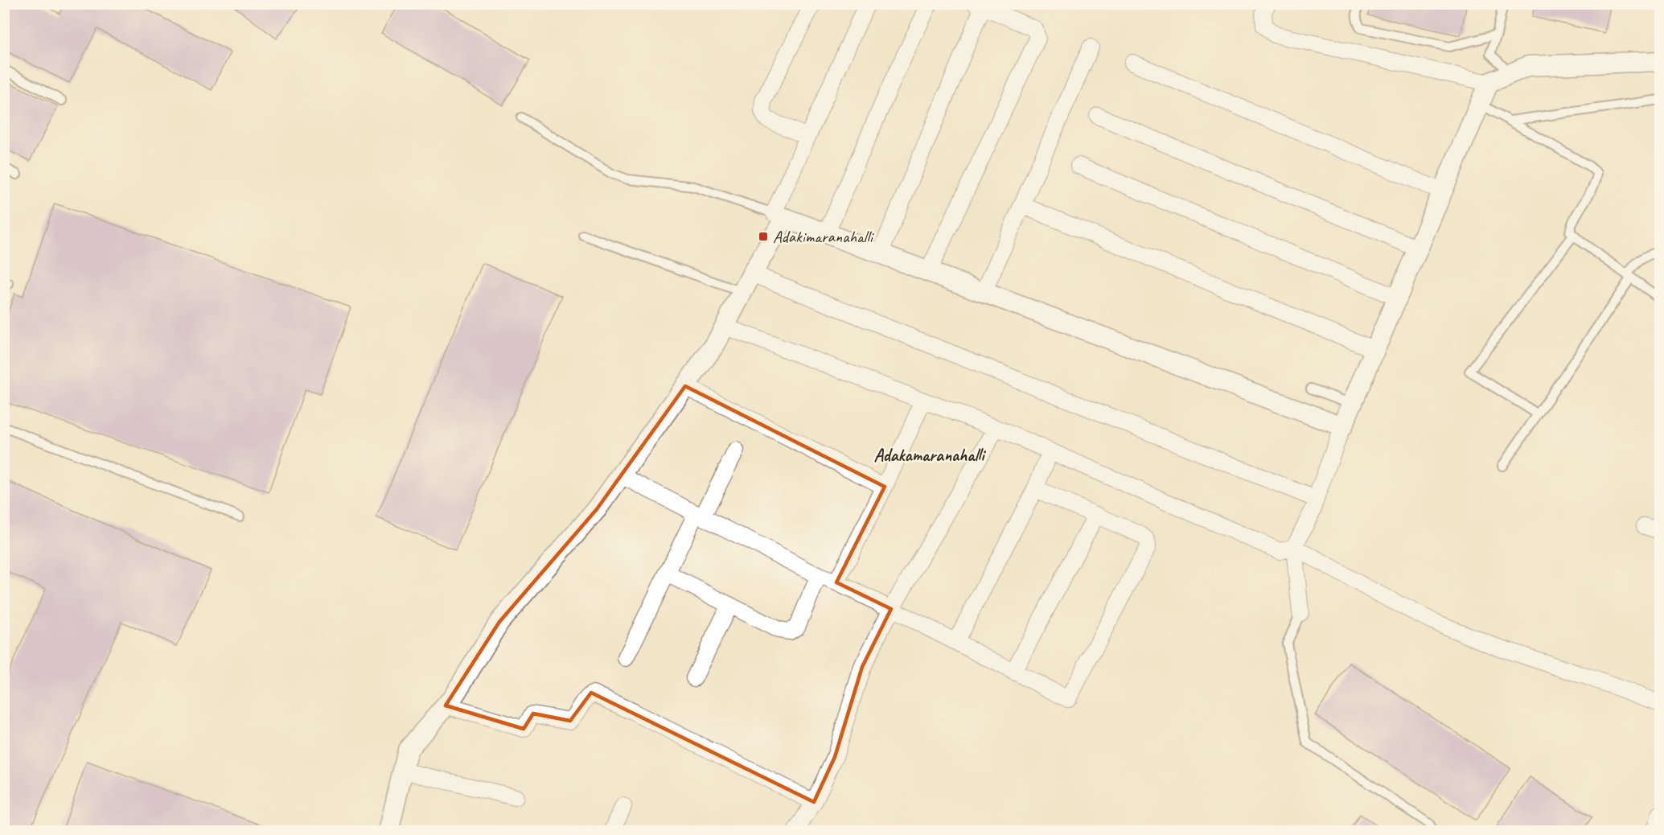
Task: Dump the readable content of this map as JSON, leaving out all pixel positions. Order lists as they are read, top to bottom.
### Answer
{
  "districts": ["Adakamaranahalli"],
  "places": {
    "transit": ["Adakimaranahalli"]
  }
}
